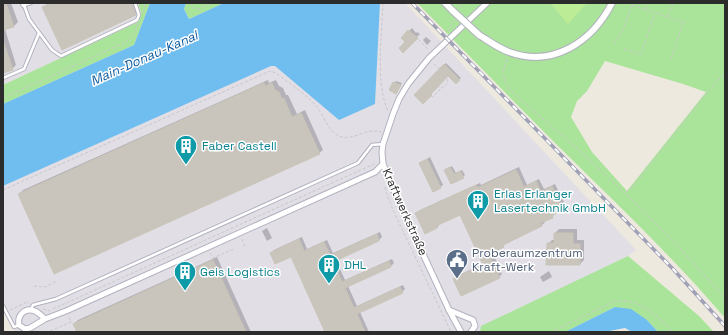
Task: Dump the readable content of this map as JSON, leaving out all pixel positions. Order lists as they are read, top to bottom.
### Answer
{
  "streets": {
    "street": ["Kraftwerkstraße"]
  },
  "water": ["Main-Donau-Kanal"],
  "places": {
    "building": [
      "Faber Castell",
      "Erlas Erlanger Lasertechnik GmbH",
      "DHL",
      "Geis Logistics"
    ],
    "public building": ["Proberaumzentrum Kraft-Werk"]
  }
}
